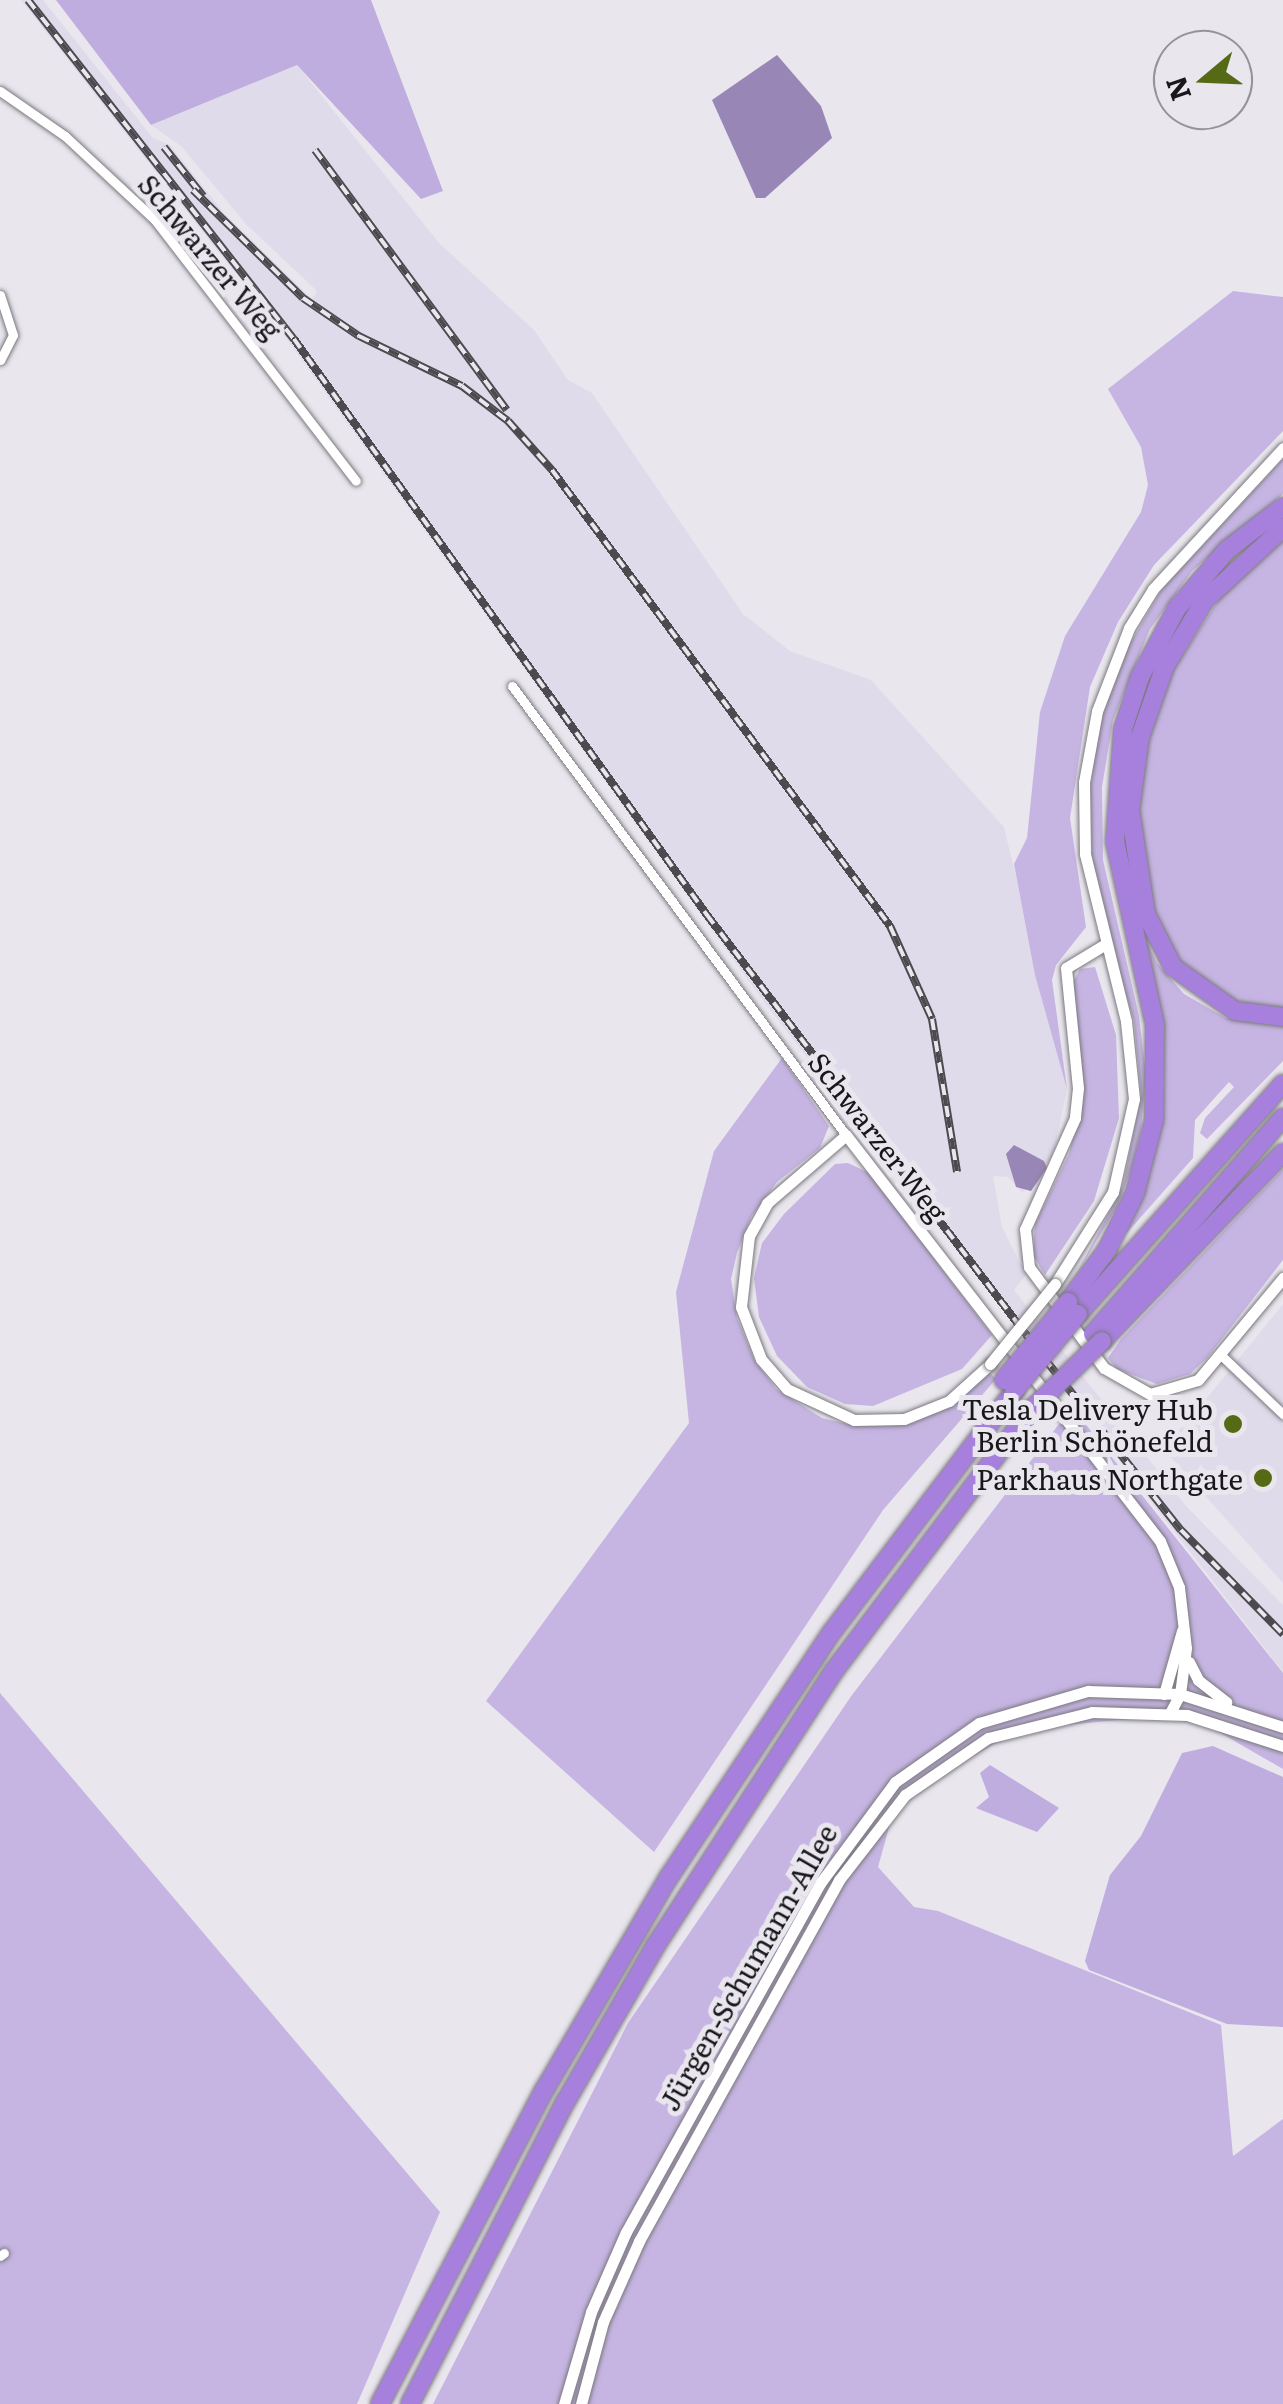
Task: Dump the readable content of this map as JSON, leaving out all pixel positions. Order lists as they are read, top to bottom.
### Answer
{
  "streets": {
    "street": ["Schwarzer Weg", "Jürgen-Schumann-Allee"]
  },
  "crossings": [
    ["Schwarzer Weg", "Jürgen-Schumann-Allee"]
  ],
  "places": ["Tesla Delivery Hub Berlin Schönefeld", "Parkhaus Northgate"],
  "north": "left"
}
